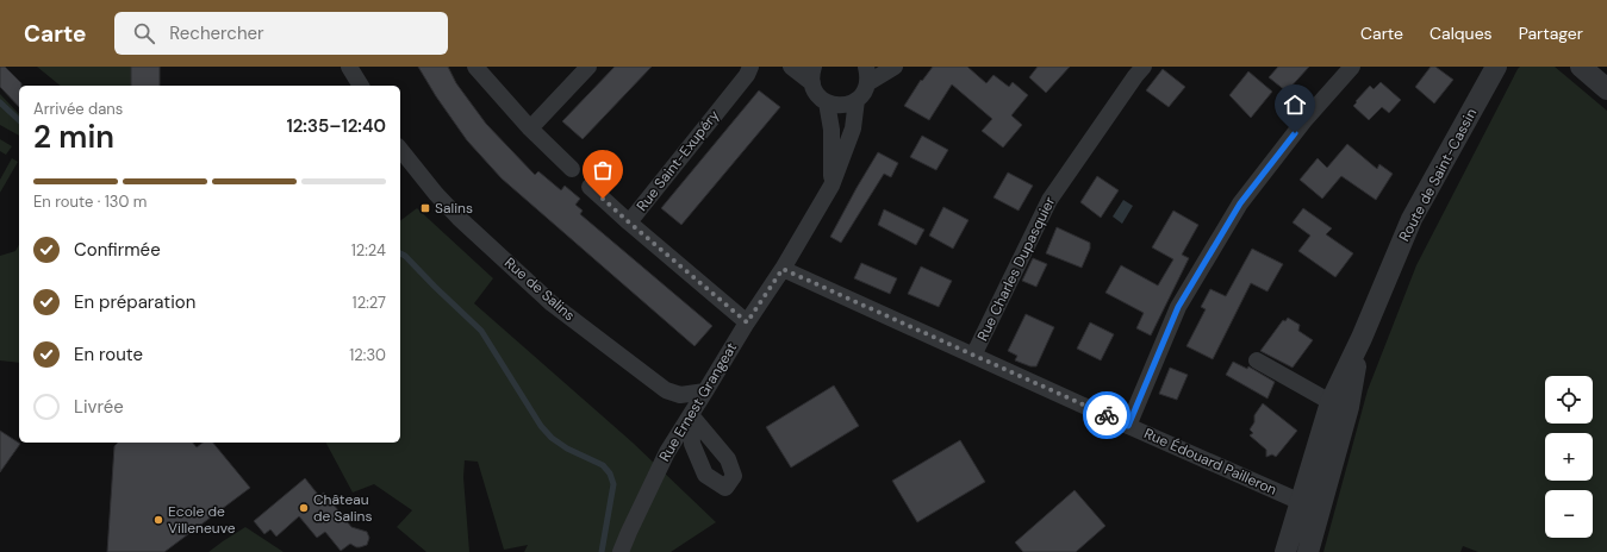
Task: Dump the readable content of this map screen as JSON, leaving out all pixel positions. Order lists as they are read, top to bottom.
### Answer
{
  "streets": {
    "street": [
      "Rue Saint-Exupéry",
      "Route de Saint-Cassin",
      "Rue Charles Dupasquier",
      "Rue de Salins",
      "Rue Ernest Grangeat",
      "Rue Édouard Pailleron"
    ]
  },
  "crossings": [
    ["Rue Saint-Exupéry", "Rue Ernest Grangeat"],
    ["Route de Saint-Cassin", "Rue Édouard Pailleron"],
    ["Rue Charles Dupasquier", "Rue Édouard Pailleron"],
    ["Rue de Salins", "Rue Ernest Grangeat"],
    ["Rue Ernest Grangeat", "Rue Édouard Pailleron"]
  ],
  "places": {
    "transit": ["Salins"],
    "other": ["Château de Salins", "Ecole de Villeneuve"]
  },
  "page": {
    "header": "Carte",
    "search": "Rechercher",
    "nav": ["Carte", "Calques", "Partager"],
    "heading": ["2 min", "Arrivée dans", "12:35–12:40"],
    "bar": "En route · 130 m",
    "list": [
      ["Confirmée", "12:24"],
      ["En préparation", "12:27"],
      ["En route", "12:30"],
      "Livrée"
    ],
    "map_buttons": ["+", "−"]
  }
}
